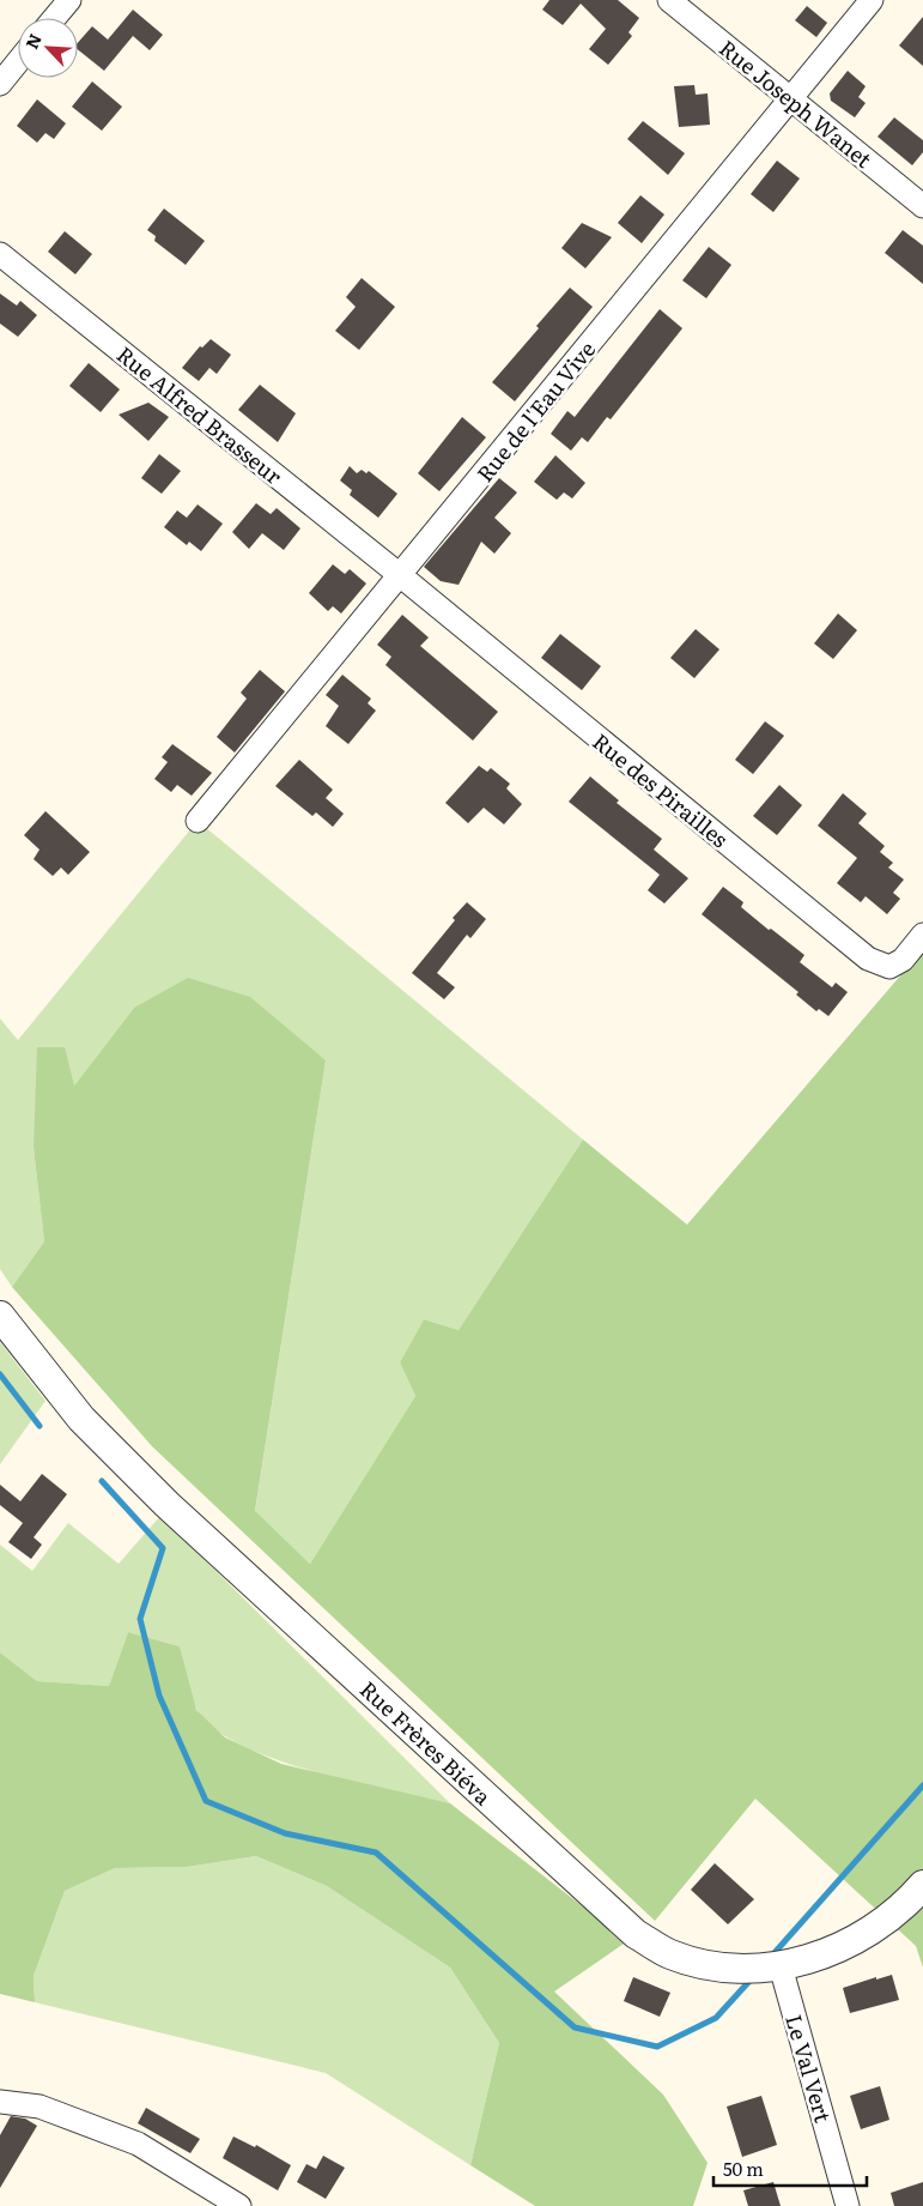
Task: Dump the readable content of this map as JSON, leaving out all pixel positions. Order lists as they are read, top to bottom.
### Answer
{
  "streets": {
    "street": [
      "Rue Joseph Wanet",
      "Rue de l'Eau Vive",
      "Rue Alfred Brasseur",
      "Rue des Pirailles",
      "Rue Frères Biéva",
      "Le Val Vert"
    ]
  },
  "crossings": [
    ["Rue Joseph Wanet", "Rue de l'Eau Vive"],
    ["Rue de l'Eau Vive", "Rue Alfred Brasseur"],
    ["Rue de l'Eau Vive", "Rue des Pirailles"],
    ["Rue Alfred Brasseur", "Rue des Pirailles"],
    ["Rue Frères Biéva", "Le Val Vert"]
  ],
  "scale_bar": "50 m",
  "north": "top left"
}
